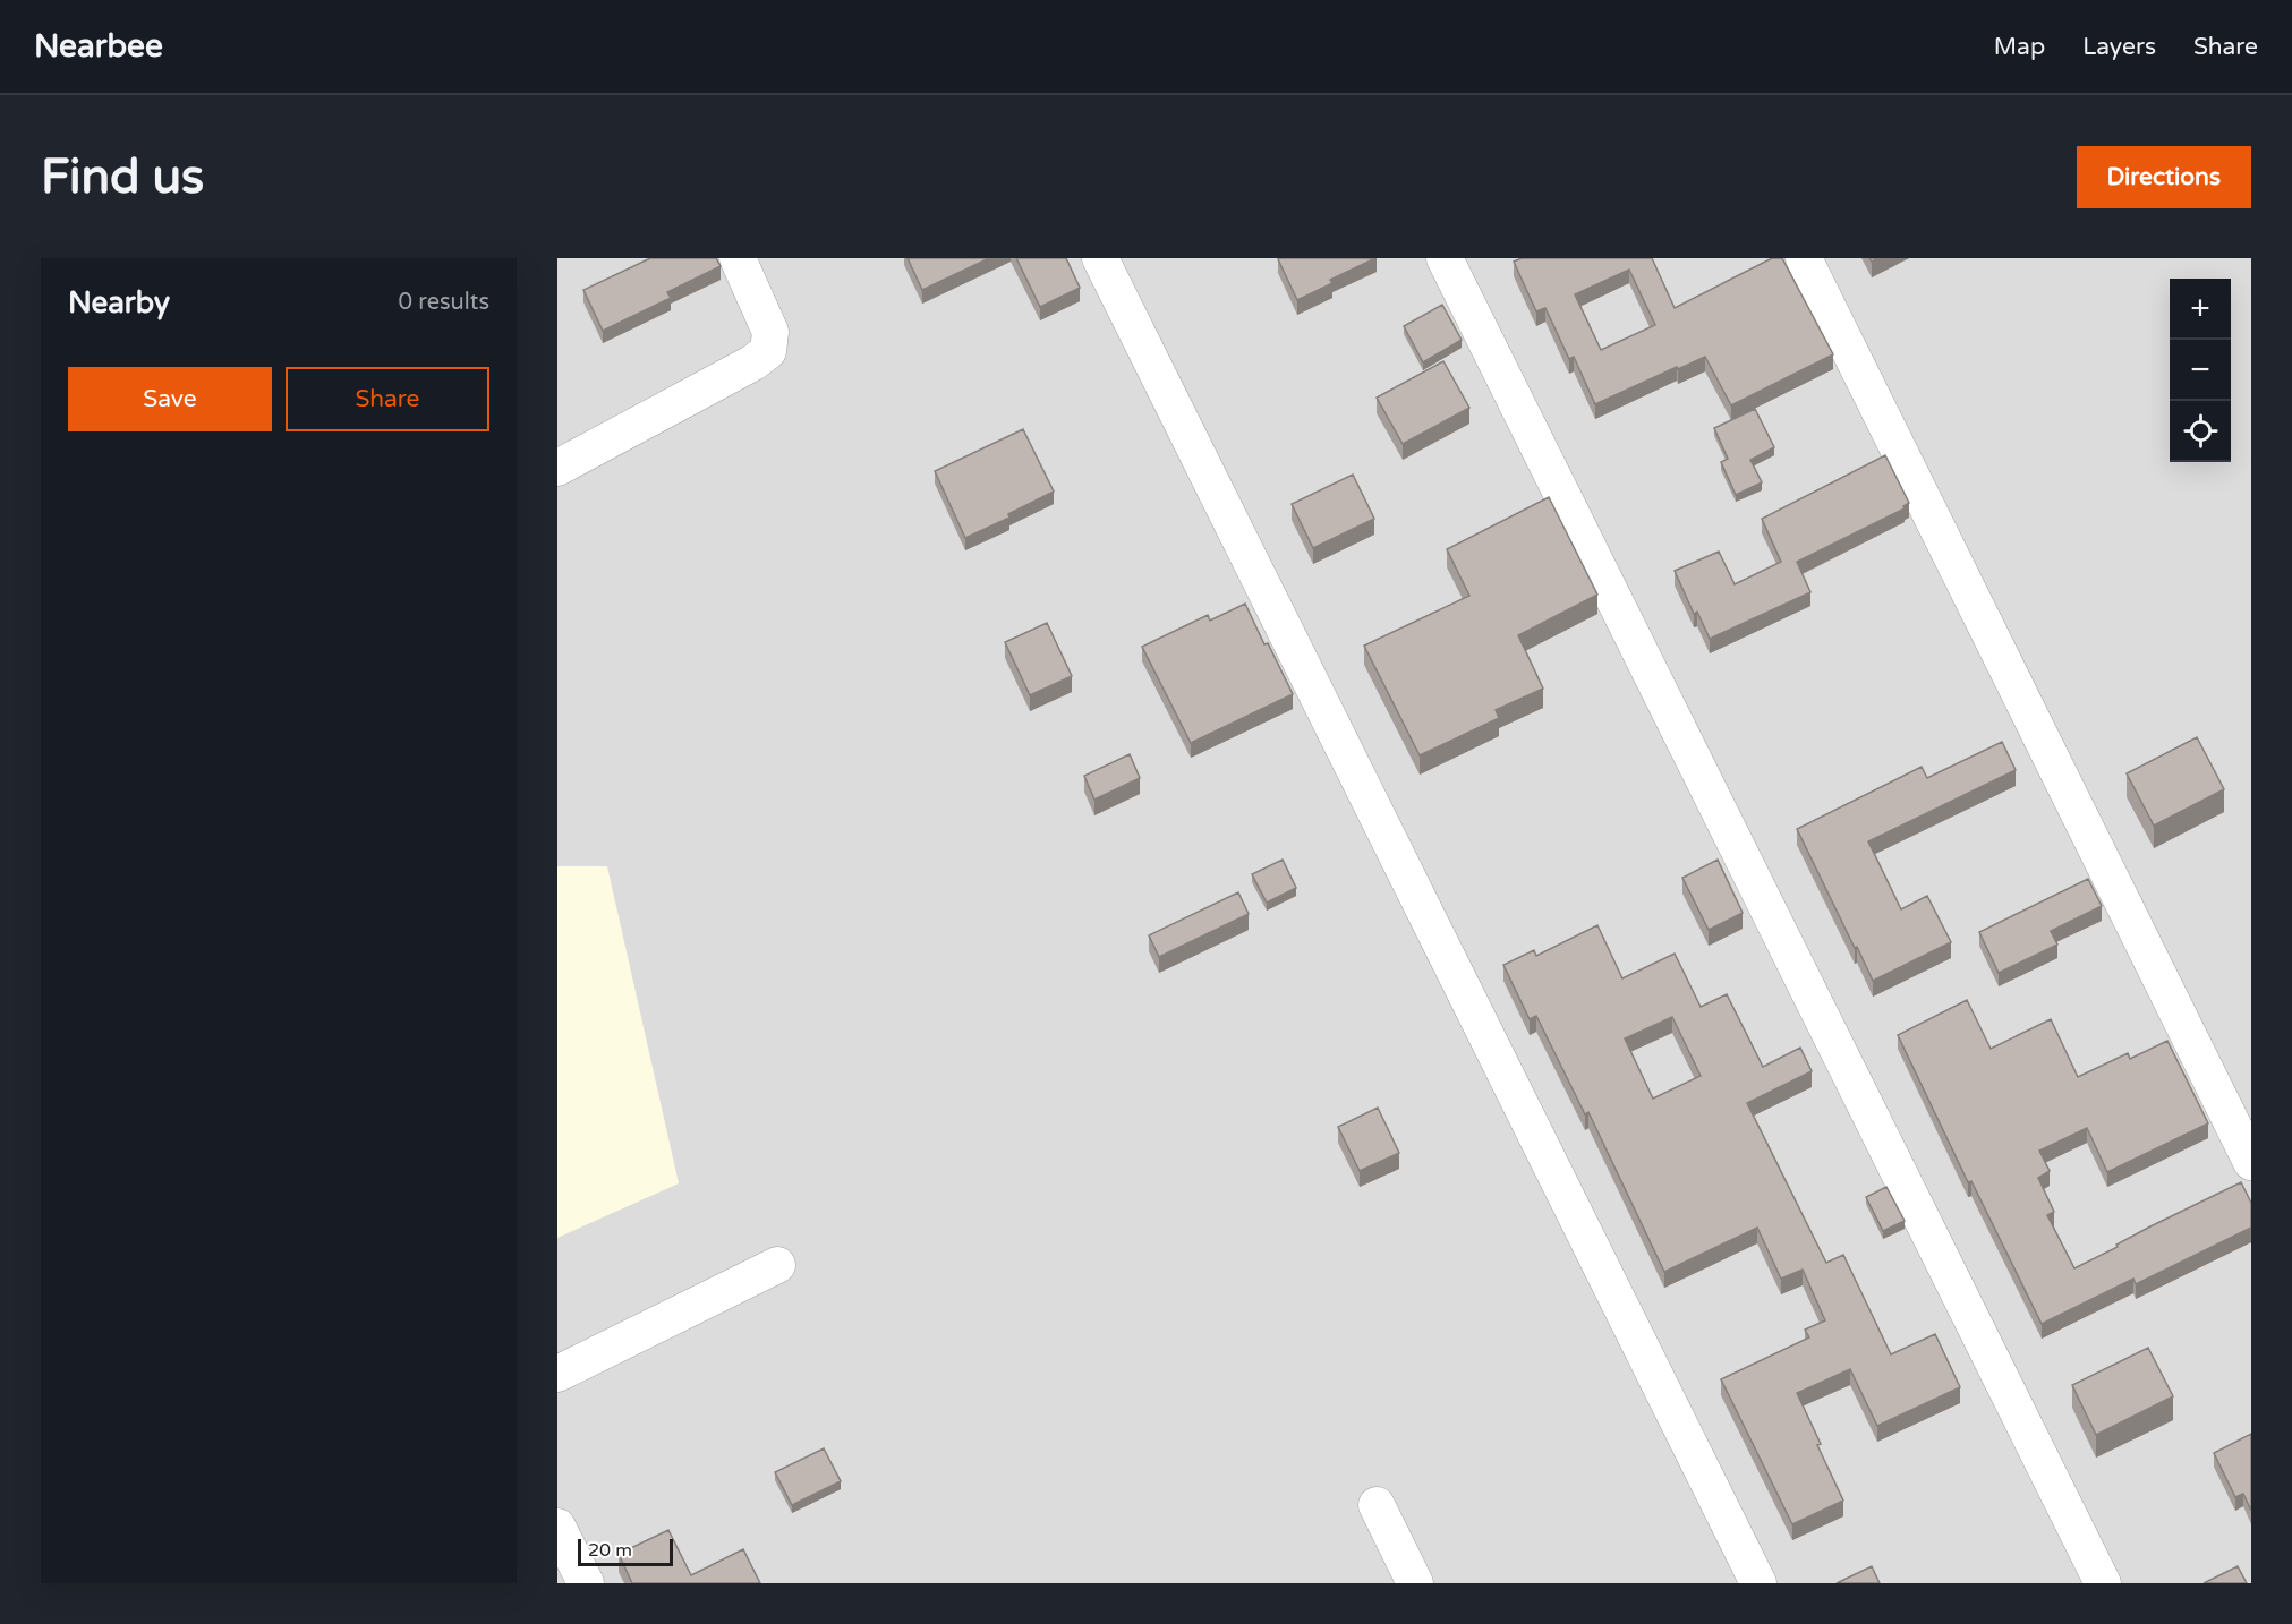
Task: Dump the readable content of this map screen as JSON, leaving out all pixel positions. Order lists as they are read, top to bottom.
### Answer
{
  "scale_bar": "20 m",
  "page": {
    "header": "Nearbee",
    "nav": ["Map", "Layers", "Share"],
    "buttons": [
      "Directions",
      ["Save", "Share"]
    ],
    "title": "Find us",
    "heading": ["Nearby", "0 results"],
    "map_buttons": ["+", "−"],
    "scale": "20 m"
  }
}
